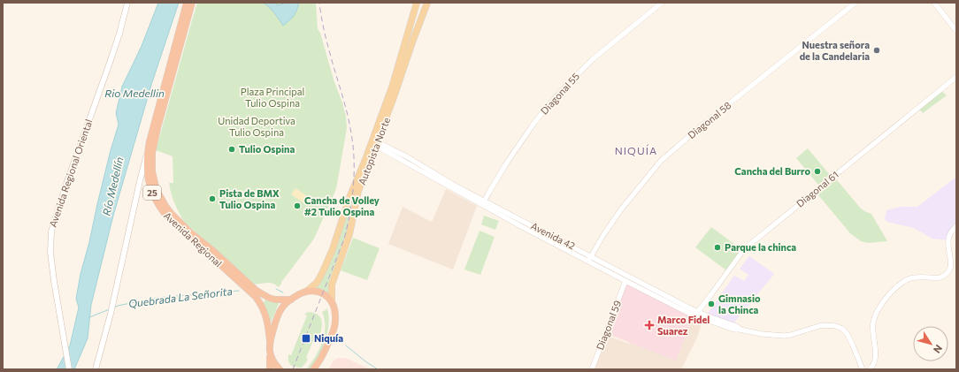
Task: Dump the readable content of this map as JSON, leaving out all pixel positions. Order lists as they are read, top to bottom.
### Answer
{
  "streets": {
    "highway": ["25", "Avenida Regional"],
    "main road": ["Autopista Norte", "Avenida Regional Oriental"],
    "street": [
      "Diagonal 55",
      "Diagonal 58",
      "Diagonal 61",
      "Avenida 42",
      "Diagonal 59"
    ]
  },
  "crossings": [
    ["Diagonal 55", "Avenida 42"],
    ["Diagonal 58", "Avenida 42"],
    ["Autopista Norte", "25"],
    ["Autopista Norte", "Avenida 42"],
    ["Diagonal 61", "Avenida 42"],
    ["25", "Avenida Regional"],
    ["Avenida 42", "Diagonal 59"]
  ],
  "districts": ["NIQUÍA"],
  "water": ["Rio Medellin", "Río Medellín", "Quebrada La Señorita"],
  "parks": ["Plaza Principal Tulio Ospina", "Unidad Deportiva Tulio Ospina"],
  "places": {
    "other": [
      "Nuestra señora de la Candelaria",
      "Tulio Ospina",
      "Cancha del Burro",
      "Pista de BMX Tulio Ospina",
      "Cancha de Volley #2 Tulio Ospina",
      "Parque la chinca",
      "Gimnasio la Chinca"
    ],
    "health": ["Marco Fidel Suarez"],
    "transit": ["Niquía"]
  },
  "north": "bottom right"
}
